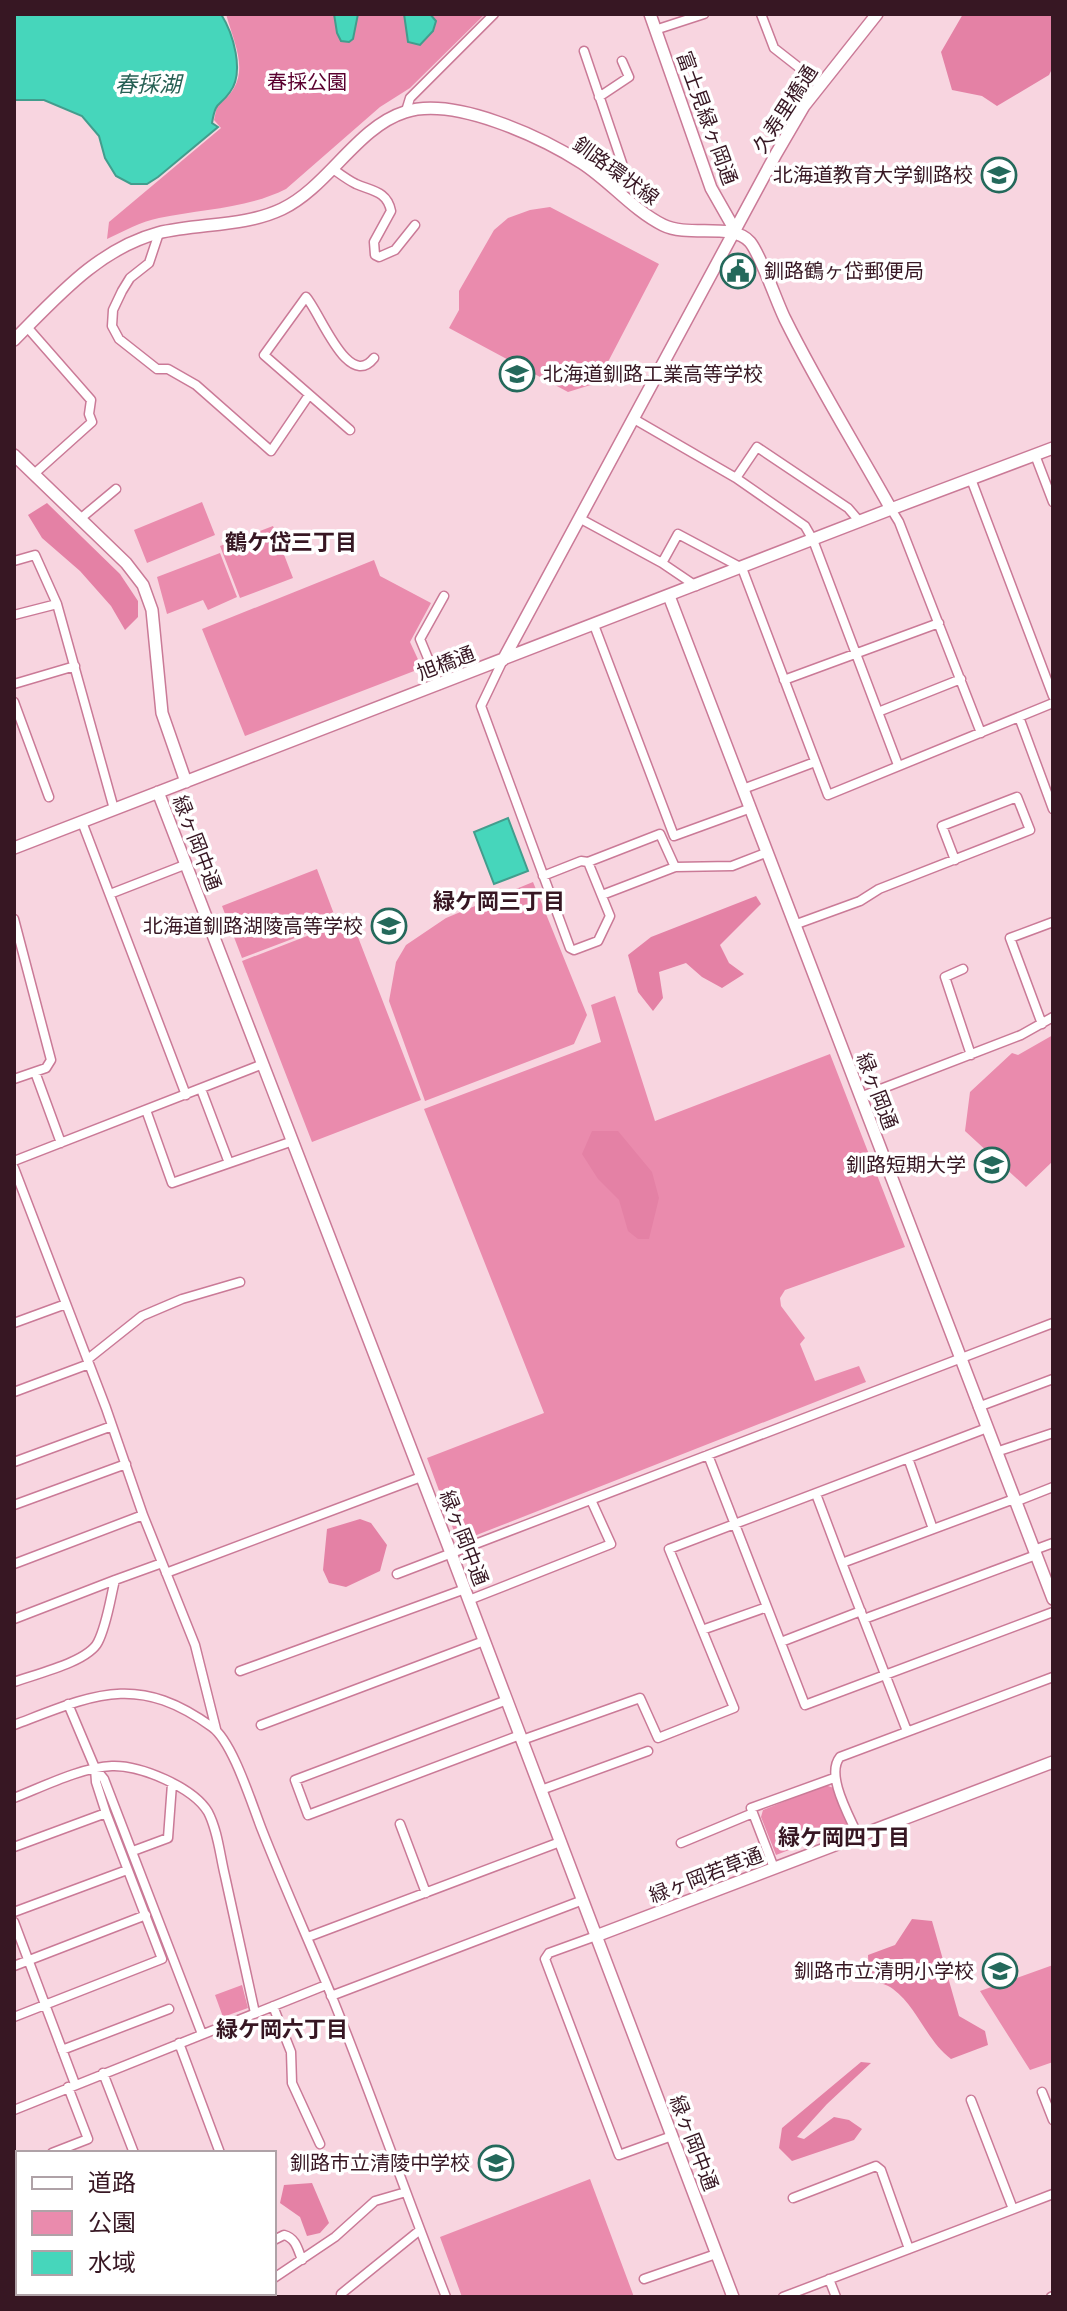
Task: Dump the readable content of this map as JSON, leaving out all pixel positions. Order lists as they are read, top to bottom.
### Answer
{
  "streets": {
    "street": [
      "久寿里橋通",
      "富士見緑ヶ岡通",
      "釧路環状線",
      "旭橋通",
      "緑ヶ岡中通",
      "緑ヶ岡通",
      "緑ヶ岡若草通"
    ]
  },
  "crossings": [
    ["久寿里橋通", "富士見緑ヶ岡通"],
    ["久寿里橋通", "釧路環状線"],
    ["久寿里橋通", "旭橋通"],
    ["富士見緑ヶ岡通", "釧路環状線"],
    ["旭橋通", "緑ヶ岡中通"],
    ["旭橋通", "緑ヶ岡通"],
    ["緑ヶ岡中通", "緑ヶ岡若草通"]
  ],
  "districts": [
    "鶴ケ岱三丁目",
    "緑ケ岡三丁目",
    "緑ケ岡四丁目",
    "緑ケ岡六丁目"
  ],
  "water": ["春採湖"],
  "parks": ["春採公園"],
  "places": {
    "school or university": [
      "北海道教育大学釧路校",
      "北海道釧路工業高等学校",
      "北海道釧路湖陵高等学校",
      "釧路短期大学",
      "釧路市立清明小学校",
      "釧路市立清陵中学校"
    ],
    "public building": ["釧路鶴ヶ岱郵便局"]
  },
  "legend": ["道路", "公園", "水域"]
}
